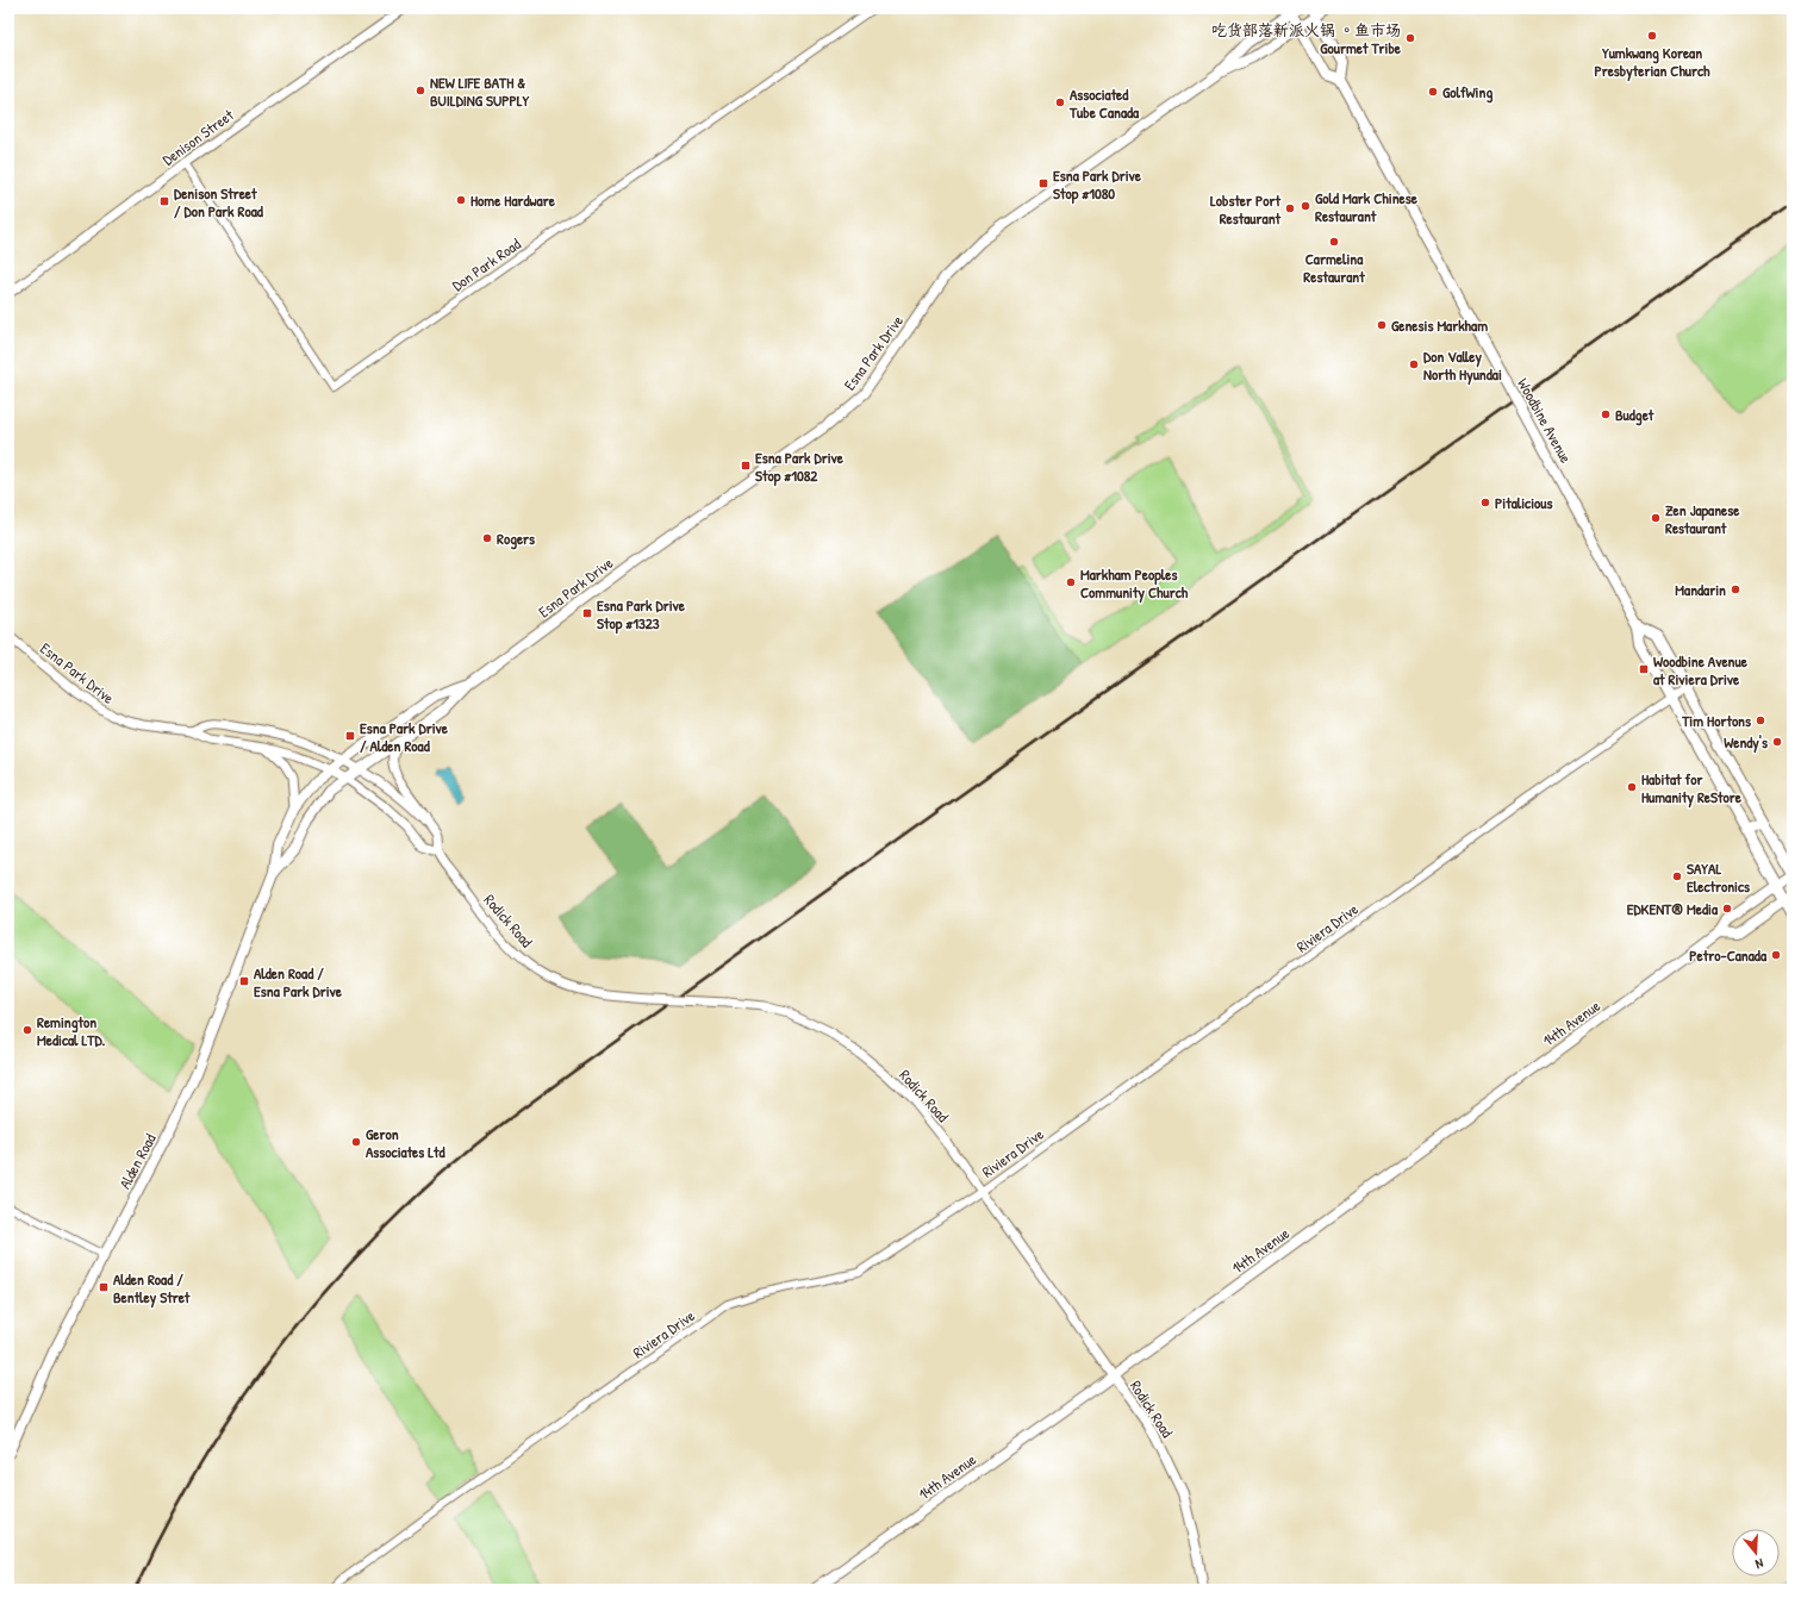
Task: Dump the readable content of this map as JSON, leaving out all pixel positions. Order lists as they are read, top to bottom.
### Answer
{
  "streets": {
    "main road": [
      "Esna Park Drive",
      "Woodbine Avenue",
      "Rodick Road",
      "14th Avenue",
      "Alden Road"
    ],
    "street": ["Denison Street", "Don Park Road", "Riviera Drive"]
  },
  "crossings": [
    ["Denison Street", "Don Park Road"],
    ["Esna Park Drive", "Woodbine Avenue"],
    ["Esna Park Drive", "Rodick Road"],
    ["Esna Park Drive", "Alden Road"],
    ["Woodbine Avenue", "Riviera Drive"],
    ["Woodbine Avenue", "14th Avenue"],
    ["Rodick Road", "Riviera Drive"],
    ["Rodick Road", "14th Avenue"],
    ["Rodick Road", "Alden Road"]
  ],
  "places": {
    "other": [
      "Yumkwang Korean Presbyterian Church",
      "吃货部落新派火锅 。鱼市场 Gourmet Tribe",
      "NEW LIFE BATH & BUILDING SUPPLY",
      "GolfWing",
      "Associated Tube Canada",
      "Home Hardware",
      "Gold Mark Chinese Restaurant",
      "Lobster Port Restaurant",
      "Carmelina Restaurant",
      "Genesis Markham",
      "Don Valley North Hyundai",
      "Budget",
      "Pitalicious",
      "Zen Japanese Restaurant",
      "Rogers",
      "Markham Peoples Community Church",
      "Mandarin",
      "Tim Hortons",
      "Wendy's",
      "Habitat for Humanity ReStore",
      "SAYAL Electronics",
      "EDKENT® Media",
      "Petro-Canada",
      "Remington Medical LTD.",
      "Geron Associates Ltd"
    ],
    "transit": [
      "Esna Park Drive Stop #1080",
      "Denison Street / Don Park Road",
      "Esna Park Drive Stop #1082",
      "Esna Park Drive Stop #1323",
      "Woodbine Avenue at Riviera Drive",
      "Esna Park Drive / Alden Road",
      "Alden Road / Esna Park Drive",
      "Alden Road / Bentley Stret"
    ]
  },
  "north": "bottom"
}
